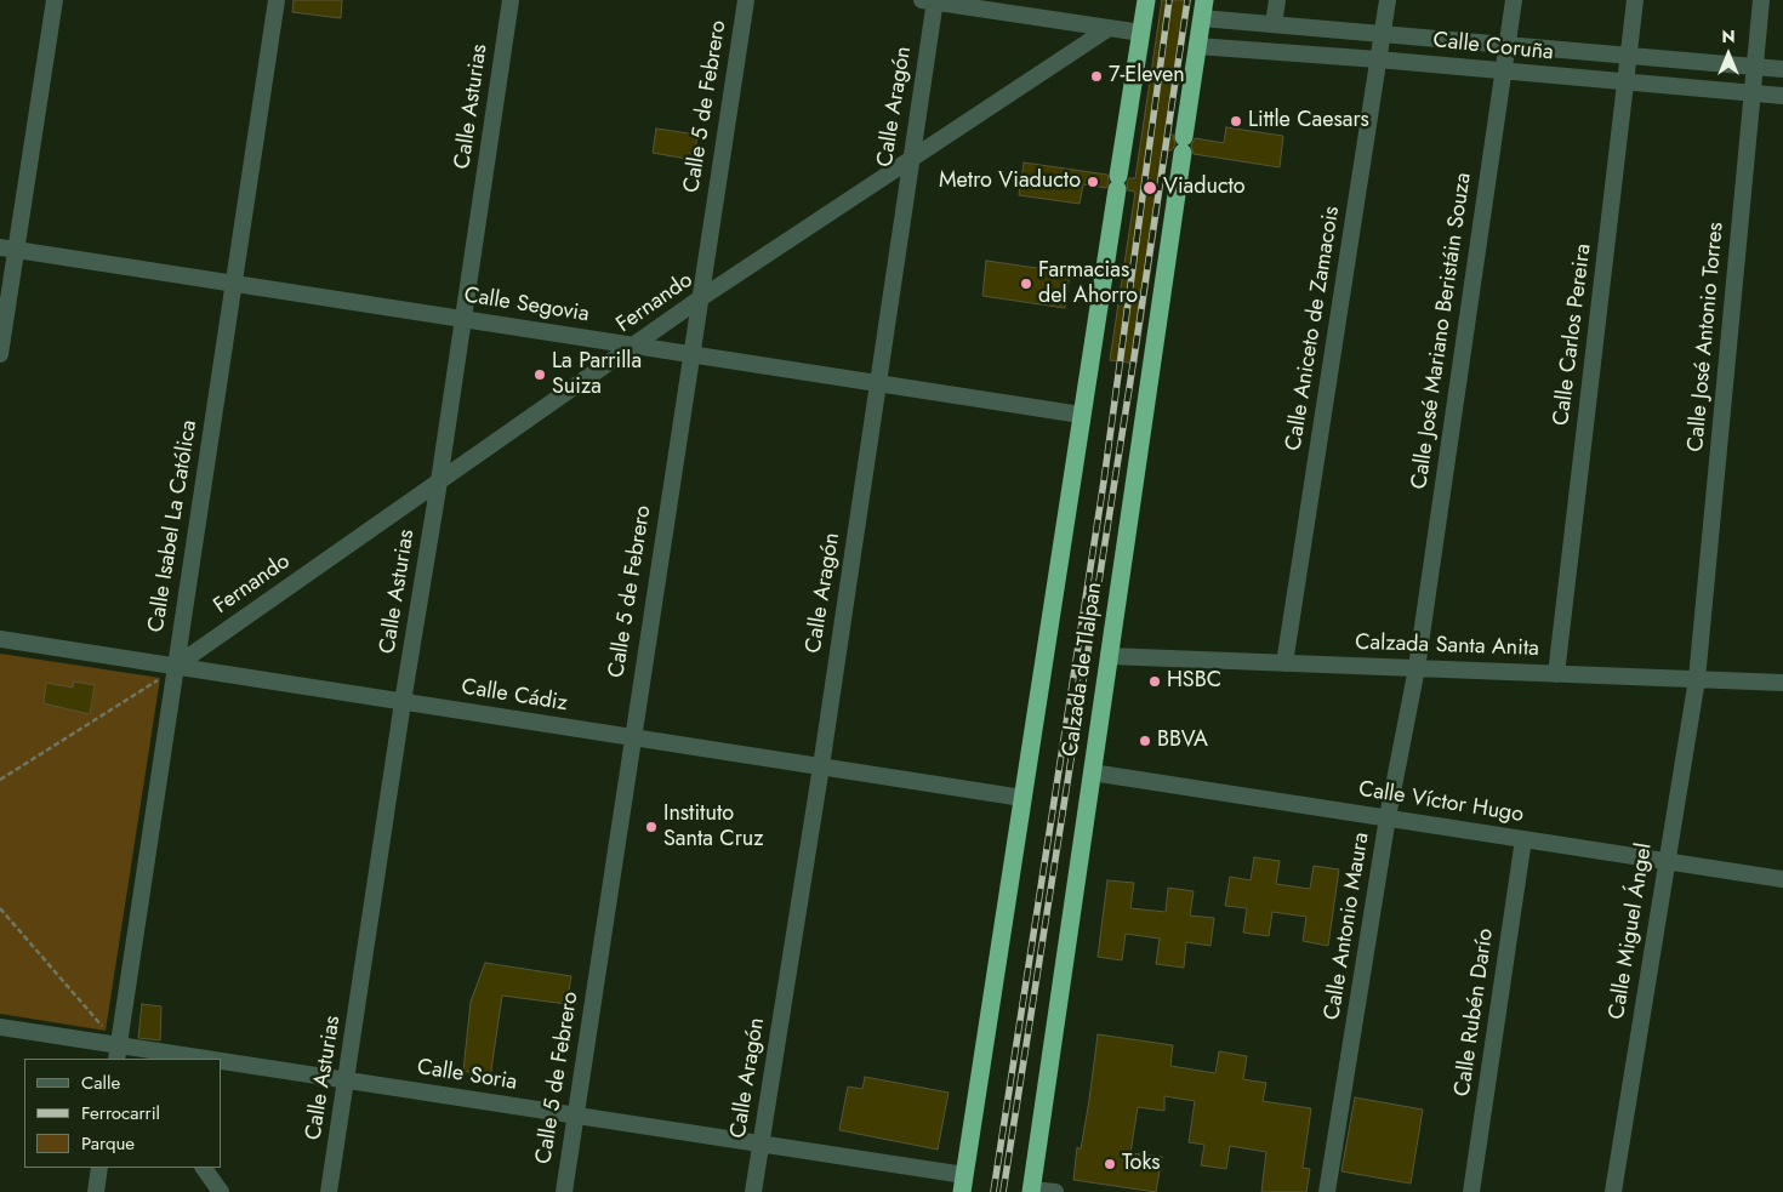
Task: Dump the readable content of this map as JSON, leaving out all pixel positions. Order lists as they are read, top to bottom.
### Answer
{
  "streets": {
    "highway": ["Calzada de Tlalpan"],
    "street": [
      "Calle Coruña",
      "Calle Asturias",
      "Calle 5 de Febrero",
      "Calle Aragón",
      "Fernando",
      "Calle Segovia",
      "Calle Aniceto de Zamacois",
      "Calle José Mariano Beristáin Souza",
      "Calle Carlos Pereira",
      "Calle José Antonio Torres",
      "Calle Isabel La Católica",
      "Calzada Santa Anita",
      "Calle Cádiz",
      "Calle Víctor Hugo",
      "Calle Antonio Maura",
      "Calle Miguel Ángel",
      "Calle Rubén Darío",
      "Calle Soria"
    ]
  },
  "crossings": [
    ["Calle Coruña", "Calle Aniceto de Zamacois"],
    ["Calle Coruña", "Calle José Mariano Beristáin Souza"],
    ["Calle Coruña", "Calle Carlos Pereira"],
    ["Calle Coruña", "Calle José Antonio Torres"],
    ["Calle Coruña", "Calzada de Tlalpan"],
    ["Calle Asturias", "Fernando"],
    ["Calle Asturias", "Calle Segovia"],
    ["Calle Asturias", "Calle Cádiz"],
    ["Calle Asturias", "Calle Soria"],
    ["Calle 5 de Febrero", "Fernando"],
    ["Calle 5 de Febrero", "Calle Segovia"],
    ["Calle 5 de Febrero", "Calle Cádiz"],
    ["Calle 5 de Febrero", "Calle Soria"],
    ["Calle Aragón", "Fernando"],
    ["Calle Aragón", "Calle Segovia"],
    ["Calle Aragón", "Calle Cádiz"],
    ["Calle Aragón", "Calle Soria"],
    ["Fernando", "Calle Segovia"],
    ["Fernando", "Calle Isabel La Católica"],
    ["Fernando", "Calle Cádiz"],
    ["Calle Segovia", "Calle Isabel La Católica"],
    ["Calle Segovia", "Calzada de Tlalpan"],
    ["Calle Aniceto de Zamacois", "Calzada Santa Anita"],
    ["Calle José Mariano Beristáin Souza", "Calzada Santa Anita"],
    ["Calle José Mariano Beristáin Souza", "Calle Antonio Maura"],
    ["Calle Carlos Pereira", "Calzada Santa Anita"],
    ["Calle José Antonio Torres", "Calzada Santa Anita"],
    ["Calle José Antonio Torres", "Calle Miguel Ángel"],
    ["Calle Isabel La Católica", "Calle Cádiz"],
    ["Calle Isabel La Católica", "Calle Soria"],
    ["Calzada Santa Anita", "Calzada de Tlalpan"],
    ["Calzada Santa Anita", "Calle Antonio Maura"],
    ["Calzada Santa Anita", "Calle Miguel Ángel"],
    ["Calzada de Tlalpan", "Calle Cádiz"],
    ["Calzada de Tlalpan", "Calle Víctor Hugo"],
    ["Calzada de Tlalpan", "Calle Soria"],
    ["Calle Víctor Hugo", "Calle Antonio Maura"],
    ["Calle Víctor Hugo", "Calle Miguel Ángel"],
    ["Calle Víctor Hugo", "Calle Rubén Darío"]
  ],
  "places": [
    "7-Eleven",
    "Little Caesars",
    "Metro Viaducto",
    "Viaducto",
    "Farmacias del Ahorro",
    "La Parrilla Suiza",
    "HSBC",
    "BBVA",
    "Instituto Santa Cruz",
    "Toks"
  ],
  "legend": ["Calle", "Ferrocarril", "Parque"],
  "north": "top"
}
